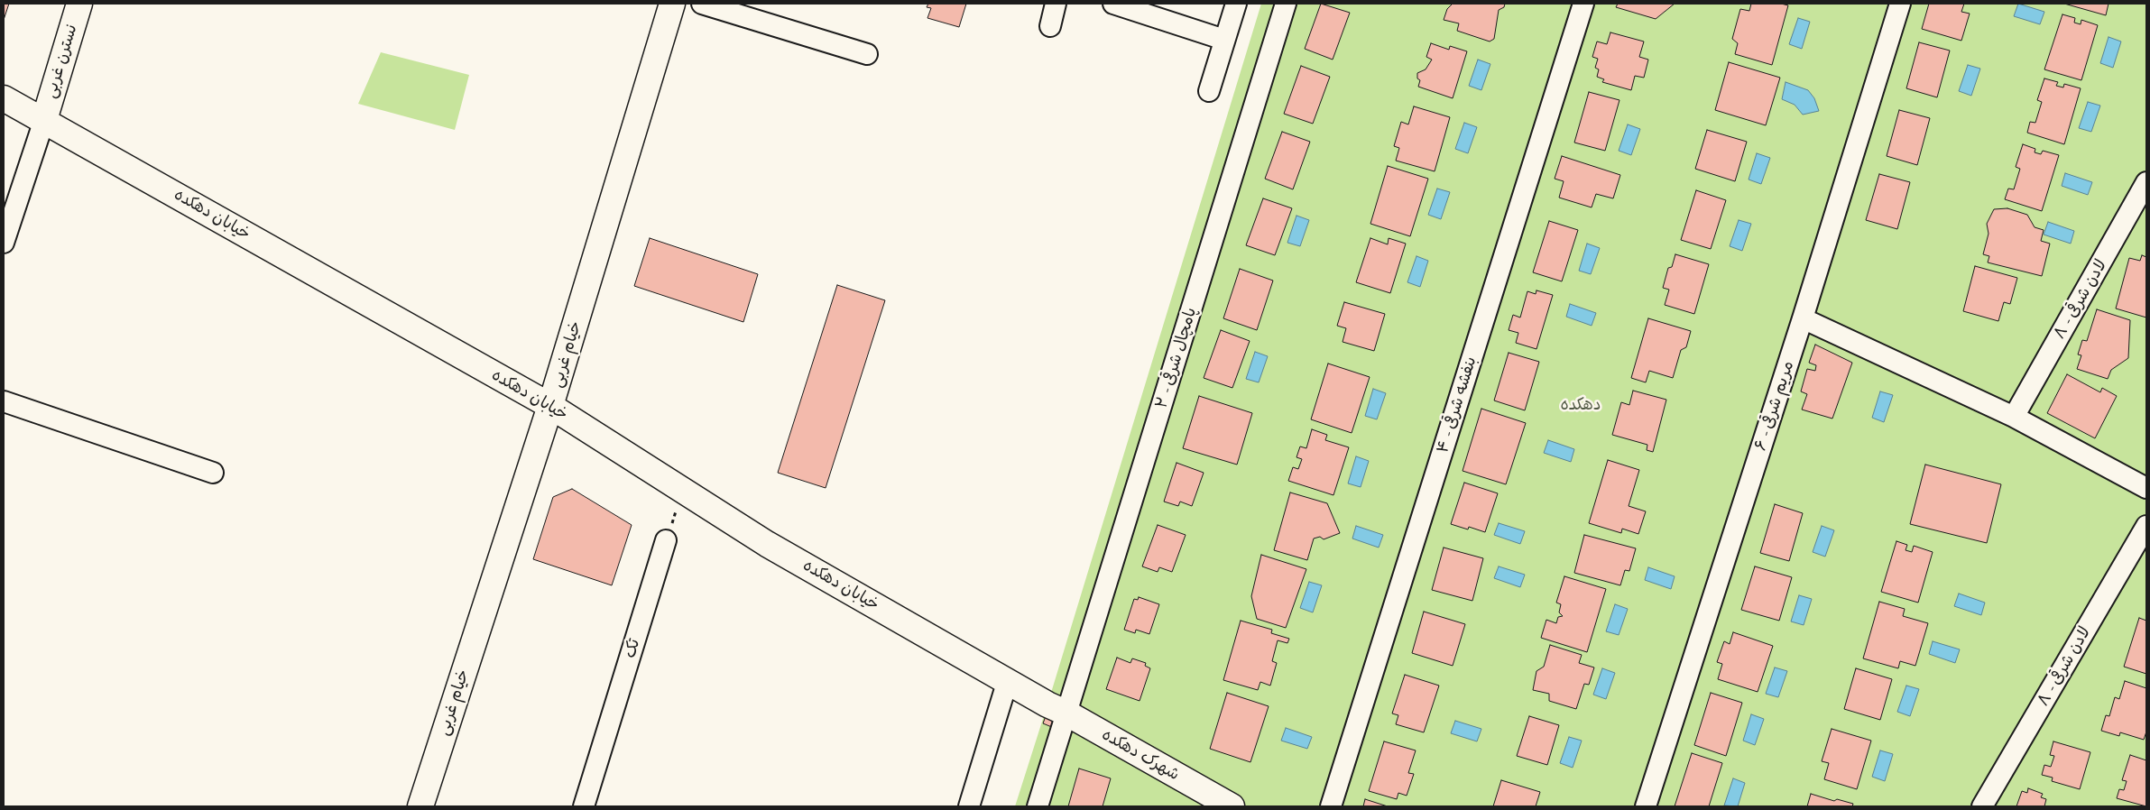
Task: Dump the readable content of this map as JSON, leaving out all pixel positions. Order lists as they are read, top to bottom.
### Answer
{
  "streets": {
    "street": [
      "نسترن غربی",
      "خیابان دهکده",
      "لادن شرقی - ۸",
      "خیام غربی",
      "پامچال شرقی - ۲",
      "بنفشه شرقی - ۴",
      "مریم شرقی - ۶",
      "تک",
      "شهرک دهکده"
    ]
  },
  "crossings": [
    ["نسترن غربی", "خیابان دهکده"],
    ["خیابان دهکده", "خیام غربی"],
    ["خیابان دهکده", "پامچال شرقی - ۲"],
    ["خیابان دهکده", "شهرک دهکده"],
    ["پامچال شرقی - ۲", "شهرک دهکده"]
  ],
  "parks": ["دهکده"]
}
